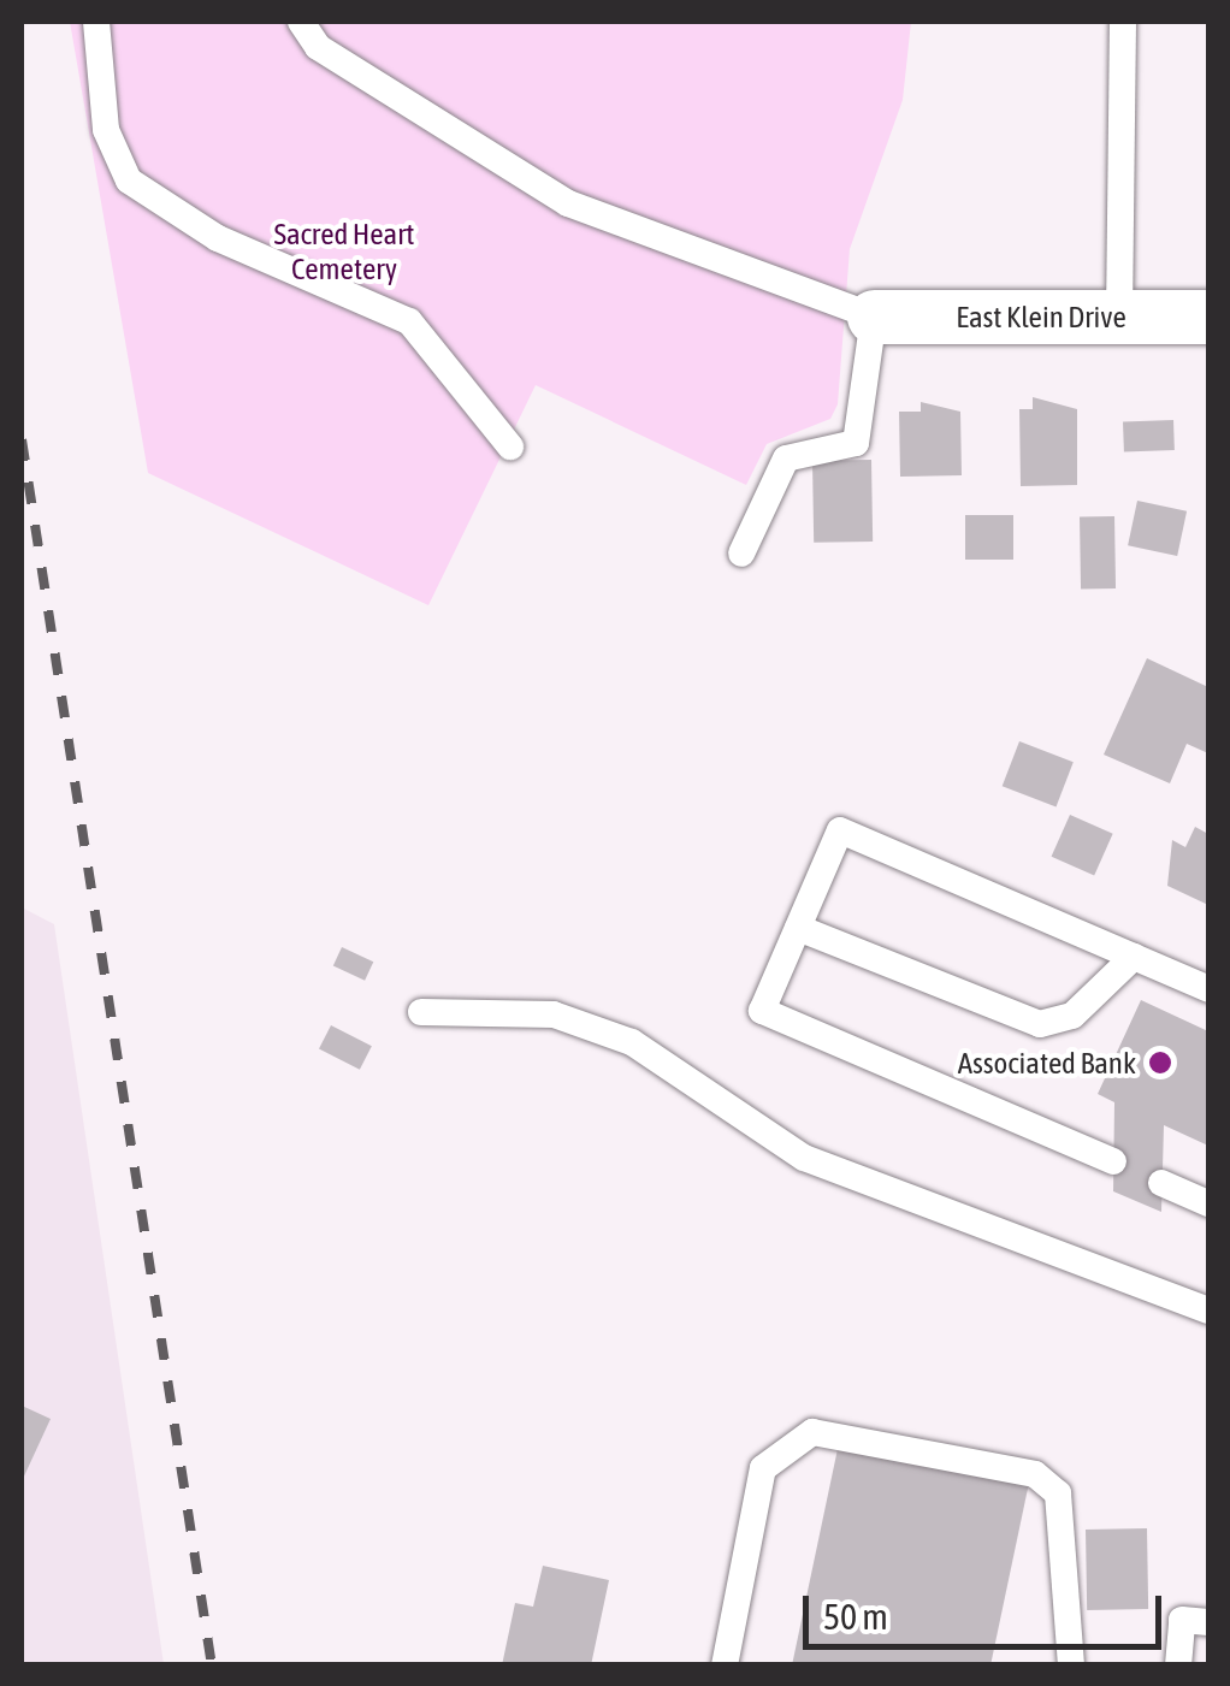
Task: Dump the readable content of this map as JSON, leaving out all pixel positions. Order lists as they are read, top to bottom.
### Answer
{
  "streets": {
    "street": ["East Klein Drive"]
  },
  "parks": ["Sacred Heart Cemetery"],
  "places": ["Associated Bank"],
  "scale_bar": "50 m"
}
